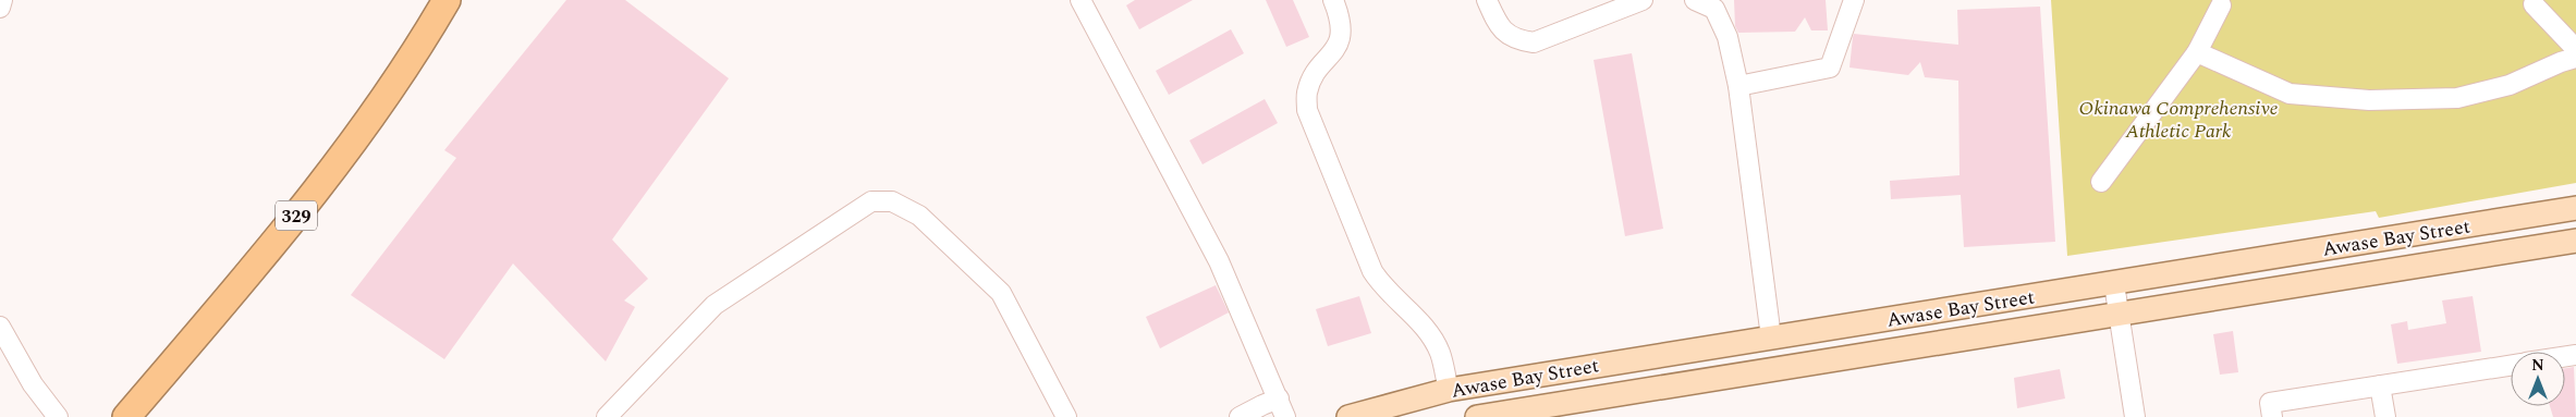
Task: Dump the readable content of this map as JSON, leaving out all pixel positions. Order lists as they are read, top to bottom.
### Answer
{
  "streets": {
    "highway": ["329"],
    "main road": ["Awase Bay Street"]
  },
  "parks": ["Okinawa Comprehensive Athletic Park"],
  "north": "top"
}
